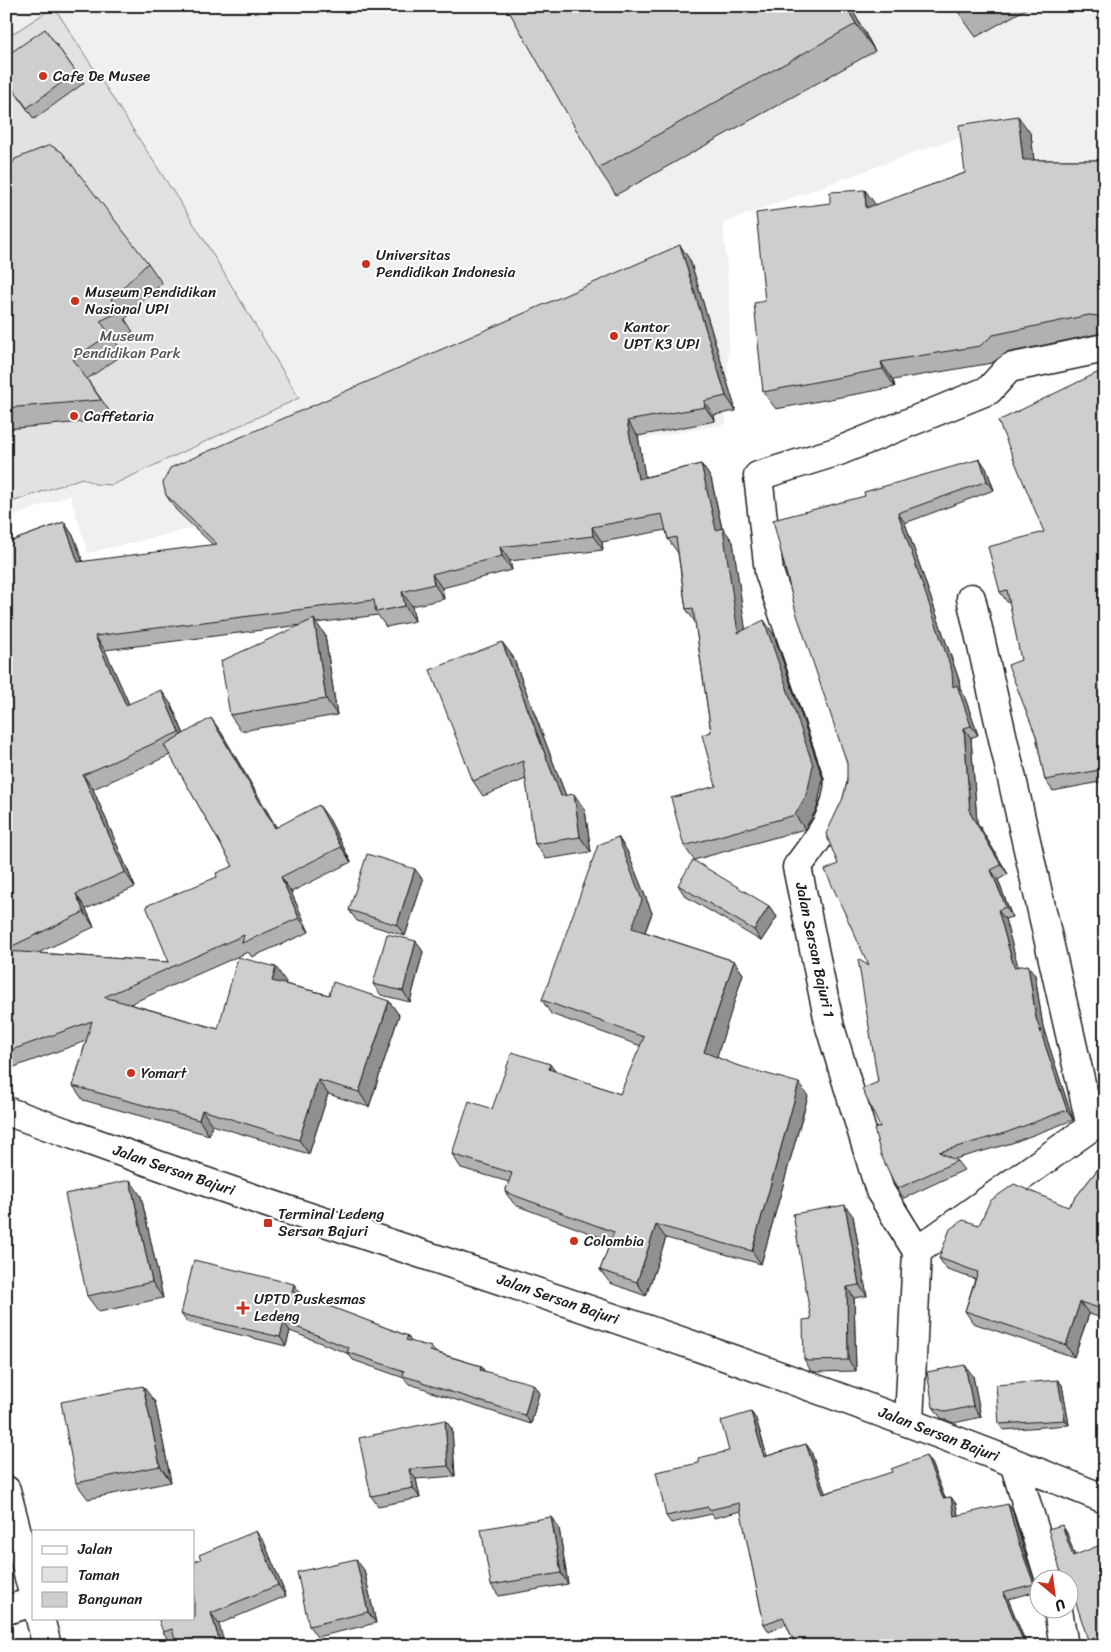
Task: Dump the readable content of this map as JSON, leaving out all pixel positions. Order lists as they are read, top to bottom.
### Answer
{
  "streets": {
    "street": ["Jalan Sersan Bajuri 1", "Jalan Sersan Bajuri"]
  },
  "parks": ["Museum Pendidikan Park"],
  "places": {
    "other": [
      "Cafe De Musee",
      "Universitas Pendidikan Indonesia",
      "Museum Pendidikan Nasional UPI",
      "Kantor UPT K3 UPI",
      "Caffetaria",
      "Yomart",
      "Colombia"
    ],
    "transit": ["Terminal Ledeng Sersan Bajuri"],
    "health": ["UPTD Puskesmas Ledeng"]
  },
  "legend": ["Jalan", "Taman", "Bangunan"],
  "north": "bottom right"
}
